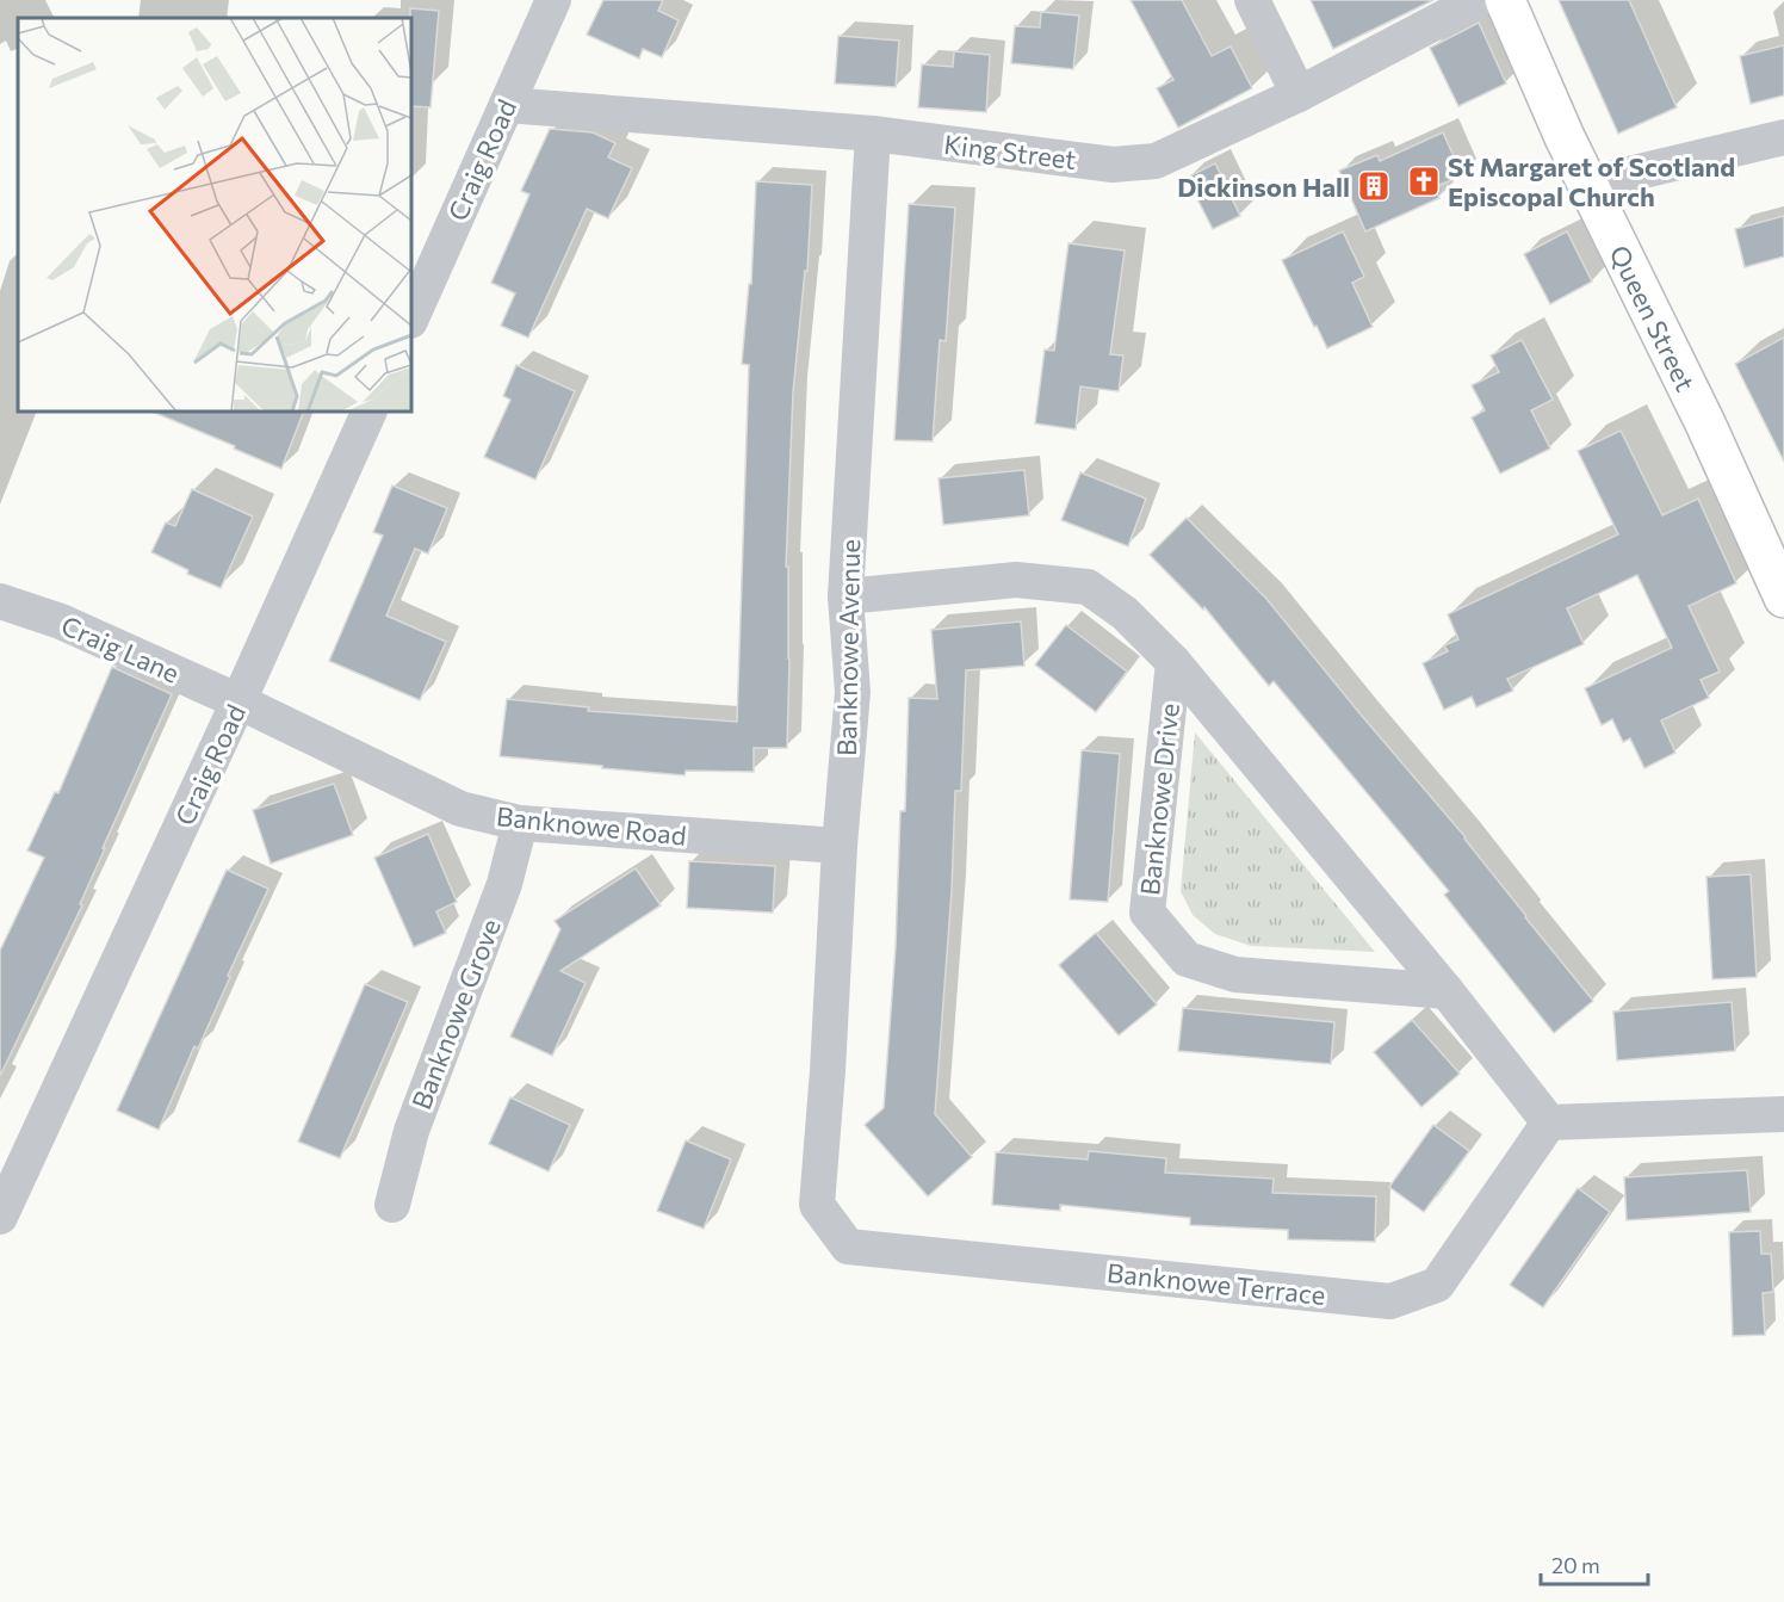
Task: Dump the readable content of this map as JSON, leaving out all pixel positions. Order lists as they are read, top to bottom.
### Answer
{
  "streets": {
    "main road": ["Queen Street"],
    "street": [
      "King Street",
      "Craig Road",
      "Banknowe Avenue",
      "Craig Lane",
      "Banknowe Drive",
      "Banknowe Road",
      "Banknowe Grove",
      "Banknowe Terrace"
    ]
  },
  "crossings": [
    ["King Street", "Craig Road"],
    ["King Street", "Banknowe Avenue"],
    ["Craig Road", "Craig Lane"],
    ["Craig Road", "Banknowe Road"],
    ["Banknowe Avenue", "Banknowe Drive"],
    ["Banknowe Avenue", "Banknowe Road"],
    ["Banknowe Avenue", "Banknowe Terrace"],
    ["Craig Lane", "Banknowe Road"],
    ["Banknowe Drive", "Banknowe Terrace"],
    ["Banknowe Road", "Banknowe Grove"]
  ],
  "places": {
    "church": ["St Margaret of Scotland Episcopal Church"],
    "building": ["Dickinson Hall"]
  },
  "scale_bar": "20 m"
}
